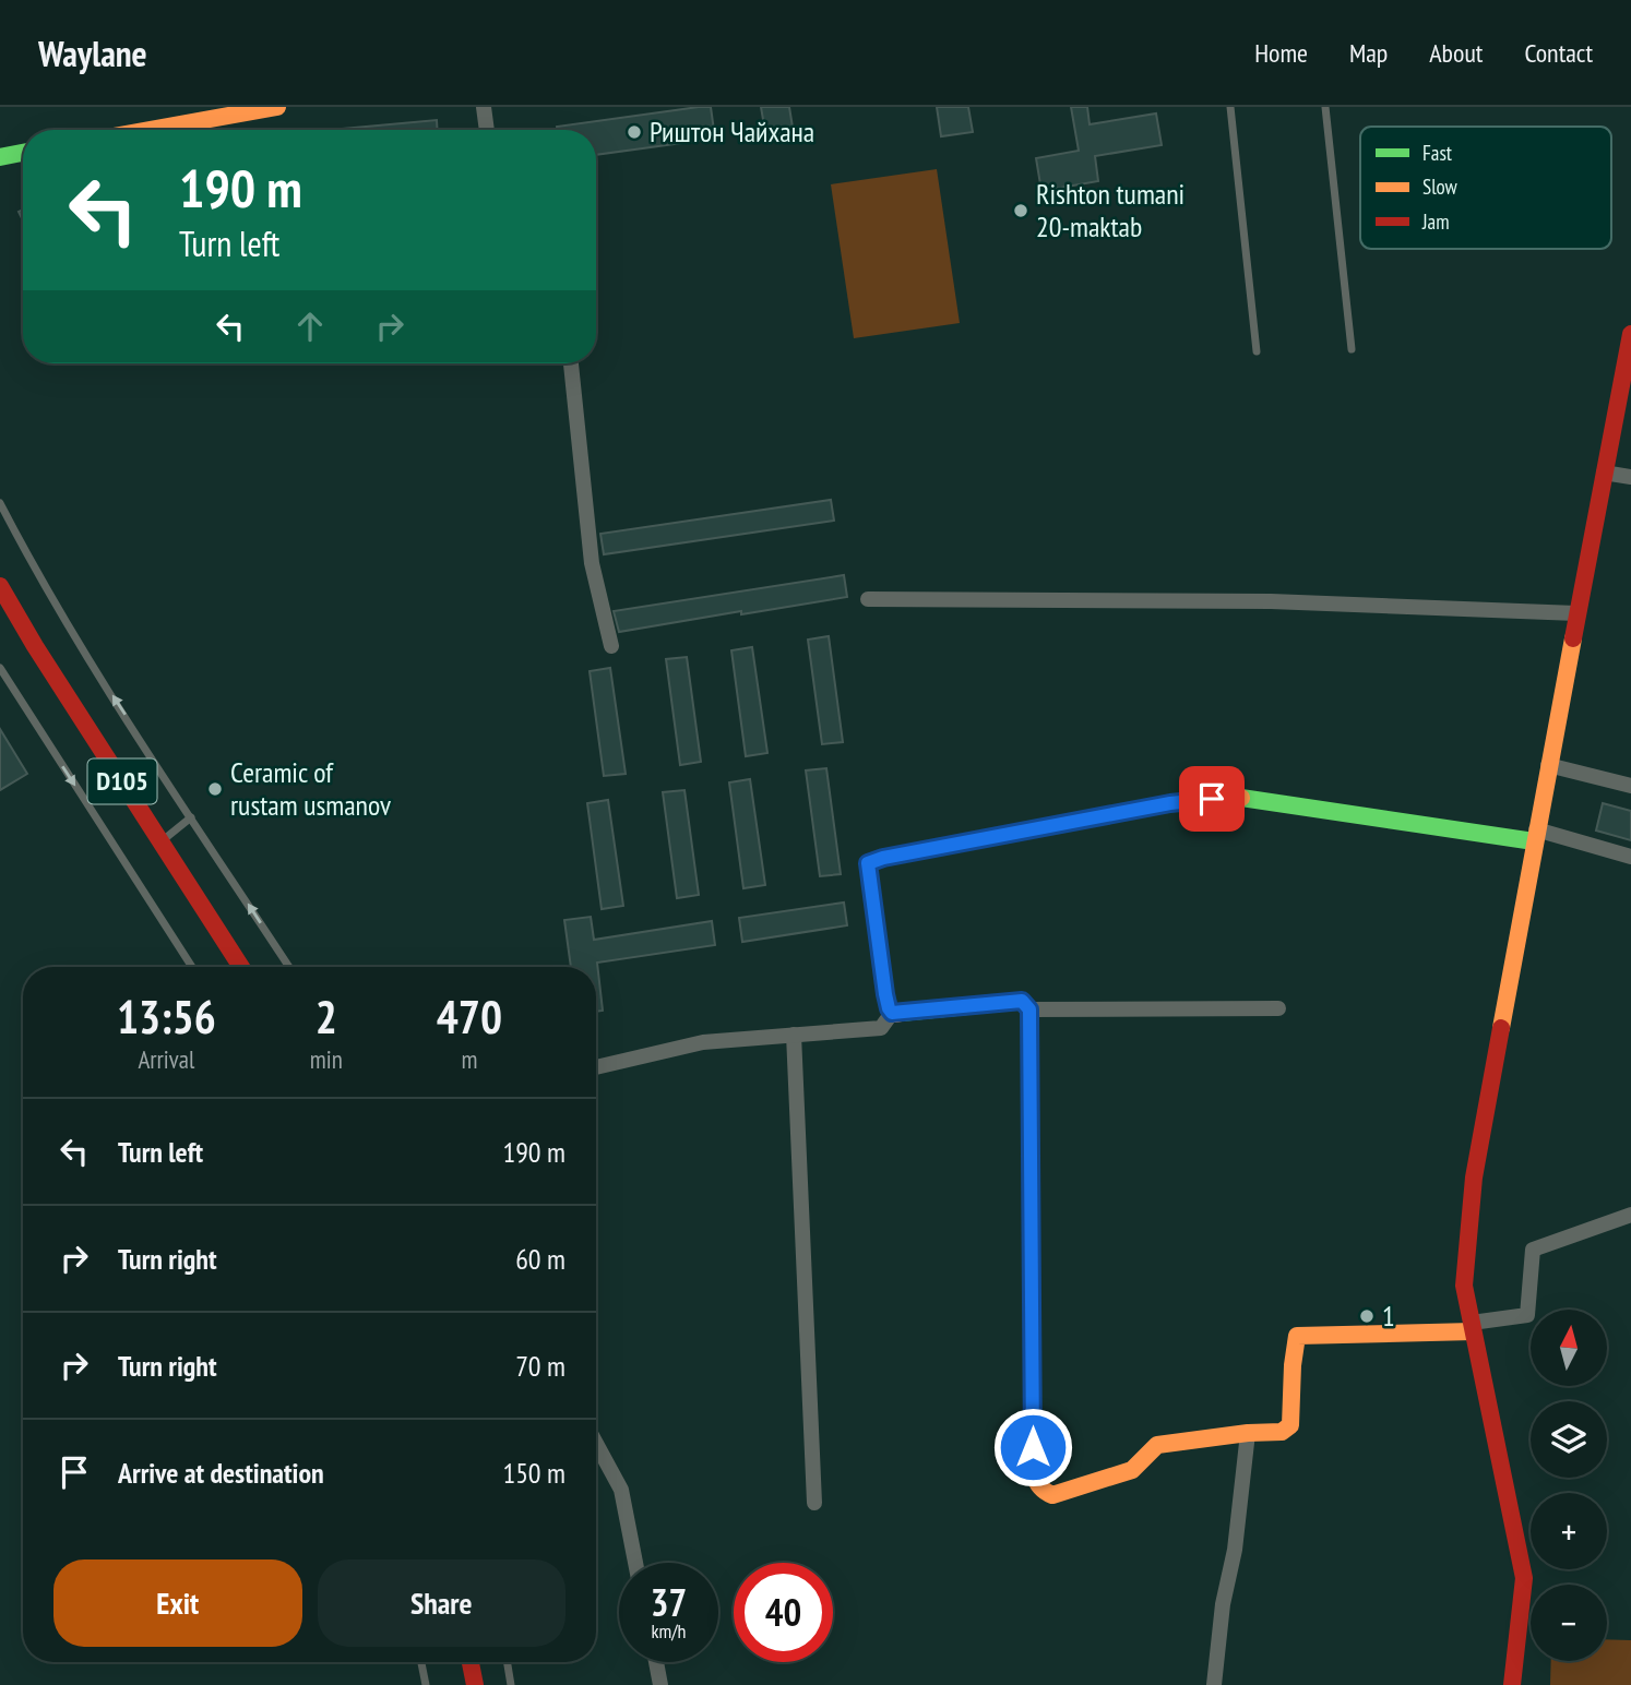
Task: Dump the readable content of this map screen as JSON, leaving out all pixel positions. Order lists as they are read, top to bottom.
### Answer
{
  "streets": {
    "street": ["D105"]
  },
  "places": [
    "Риштон Чайхана",
    "Rishton tumani 20-maktab",
    "Ceramic of rustam usmanov",
    "1"
  ],
  "legend": ["Fast", "Slow", "Jam"],
  "north": "top",
  "page": {
    "header": "Waylane",
    "nav": [
      "Home",
      "Map",
      "About",
      "Contact"
    ],
    "turn": ["190 m", "Turn left"],
    "eta": [
      "13:56",
      "Arrival",
      "2",
      "min",
      "470",
      "m"
    ],
    "list": [
      {
        "name": "Turn left",
        "value": "190 m"
      },
      {
        "name": "Turn right",
        "value": "60 m"
      },
      {
        "name": "Turn right",
        "value": "70 m"
      },
      {
        "name": "Arrive at destination",
        "value": "150 m"
      }
    ],
    "map_buttons": ["+", "−"],
    "buttons": ["Exit", "Share"],
    "speed": "37 km/h",
    "limit": "40"
  }
}
